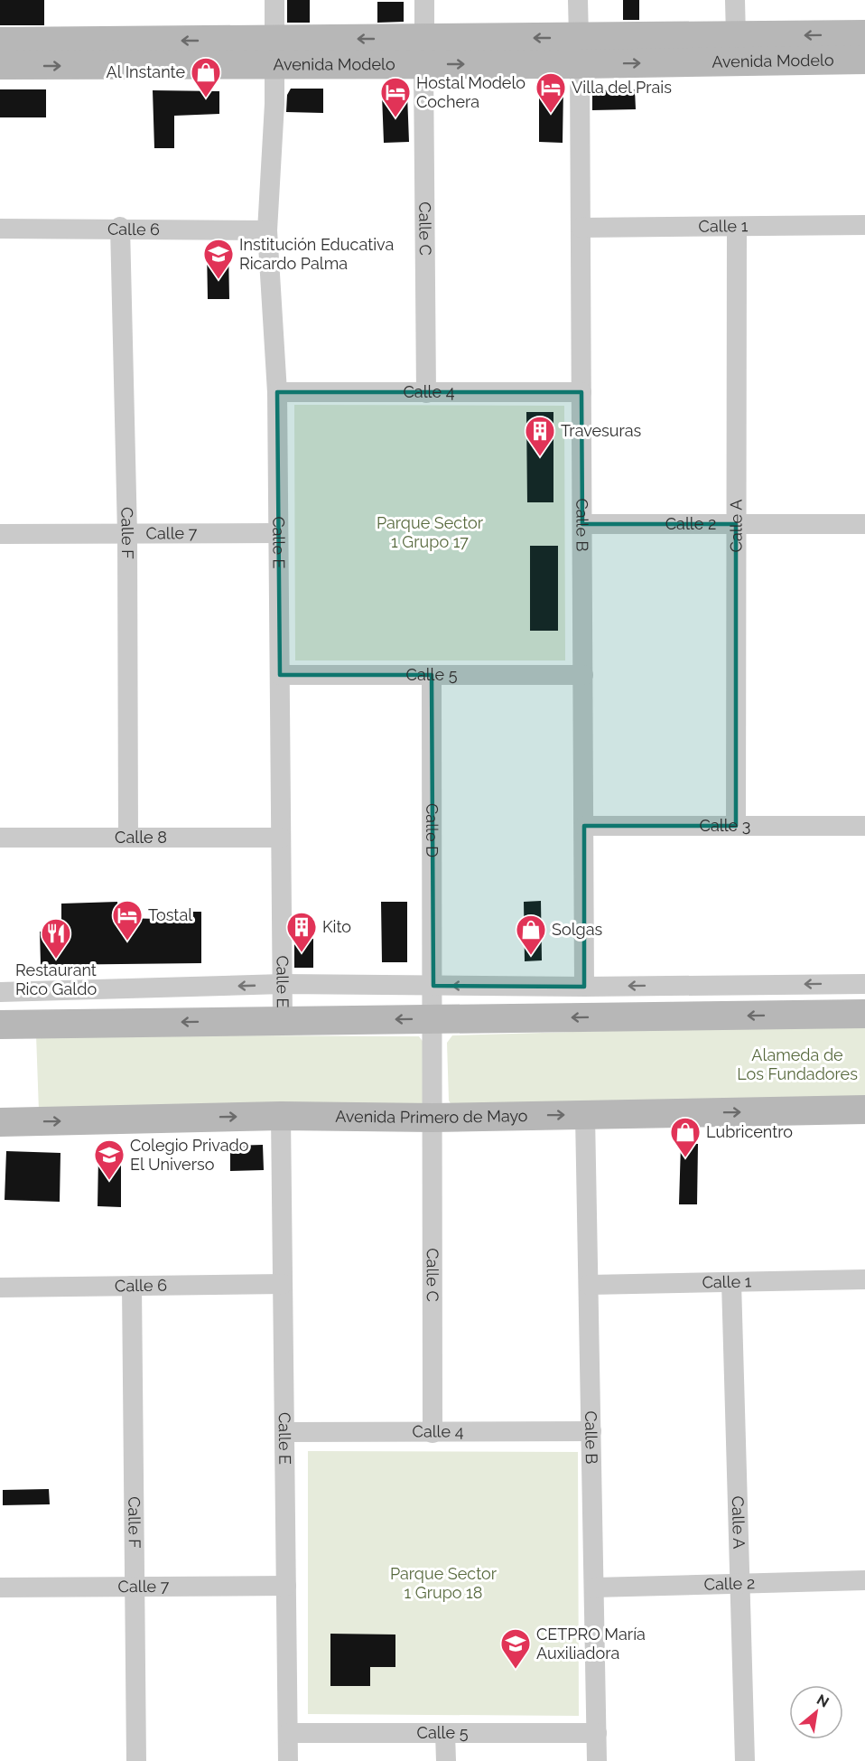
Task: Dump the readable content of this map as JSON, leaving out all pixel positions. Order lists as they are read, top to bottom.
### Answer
{
  "streets": {
    "main road": ["Avenida Modelo", "Avenida Primero de Mayo"],
    "street": [
      "Calle 1",
      "Calle 6",
      "Calle C",
      "Calle 4",
      "Calle 2",
      "Calle B",
      "Calle A",
      "Calle F",
      "Calle 7",
      "Calle E",
      "Calle 5",
      "Calle 3",
      "Calle D",
      "Calle 8"
    ]
  },
  "crossings": [
    ["Avenida Modelo", "Calle C"],
    ["Avenida Modelo", "Calle B"],
    ["Avenida Modelo", "Calle E"],
    ["Calle 1", "Calle B"],
    ["Calle 1", "Calle A"],
    ["Calle 6", "Calle F"],
    ["Calle 6", "Calle E"],
    ["Calle C", "Calle 4"],
    ["Calle C", "Calle D"],
    ["Calle C", "Avenida Primero de Mayo"],
    ["Calle 4", "Calle B"],
    ["Calle 4", "Calle E"],
    ["Calle 2", "Calle B"],
    ["Calle 2", "Calle A"],
    ["Calle B", "Calle 5"],
    ["Calle B", "Calle 3"],
    ["Calle B", "Avenida Primero de Mayo"],
    ["Calle A", "Calle 3"],
    ["Calle F", "Calle 7"],
    ["Calle F", "Calle 8"],
    ["Calle 7", "Calle E"],
    ["Calle E", "Calle 5"],
    ["Calle E", "Calle 8"],
    ["Calle E", "Avenida Primero de Mayo"],
    ["Calle 5", "Calle D"]
  ],
  "parks": ["Parque Sector 1 Grupo 17", "Alameda de Los Fundadores", "Parque Sector 1 Grupo 18"],
  "places": {
    "shop": ["Al Instante", "Solgas", "Lubricentro"],
    "hotel": ["Villa del Prais", "Hostal Modelo Cochera", "Tostal"],
    "school or university": ["Institución Educativa Ricardo Palma", "Colegio Privado El Universo", "CETPRO María Auxiliadora"],
    "building": ["Travesuras", "Kito"],
    "restaurant": ["Restaurant Rico Galdo"]
  },
  "north": "top right"
}
